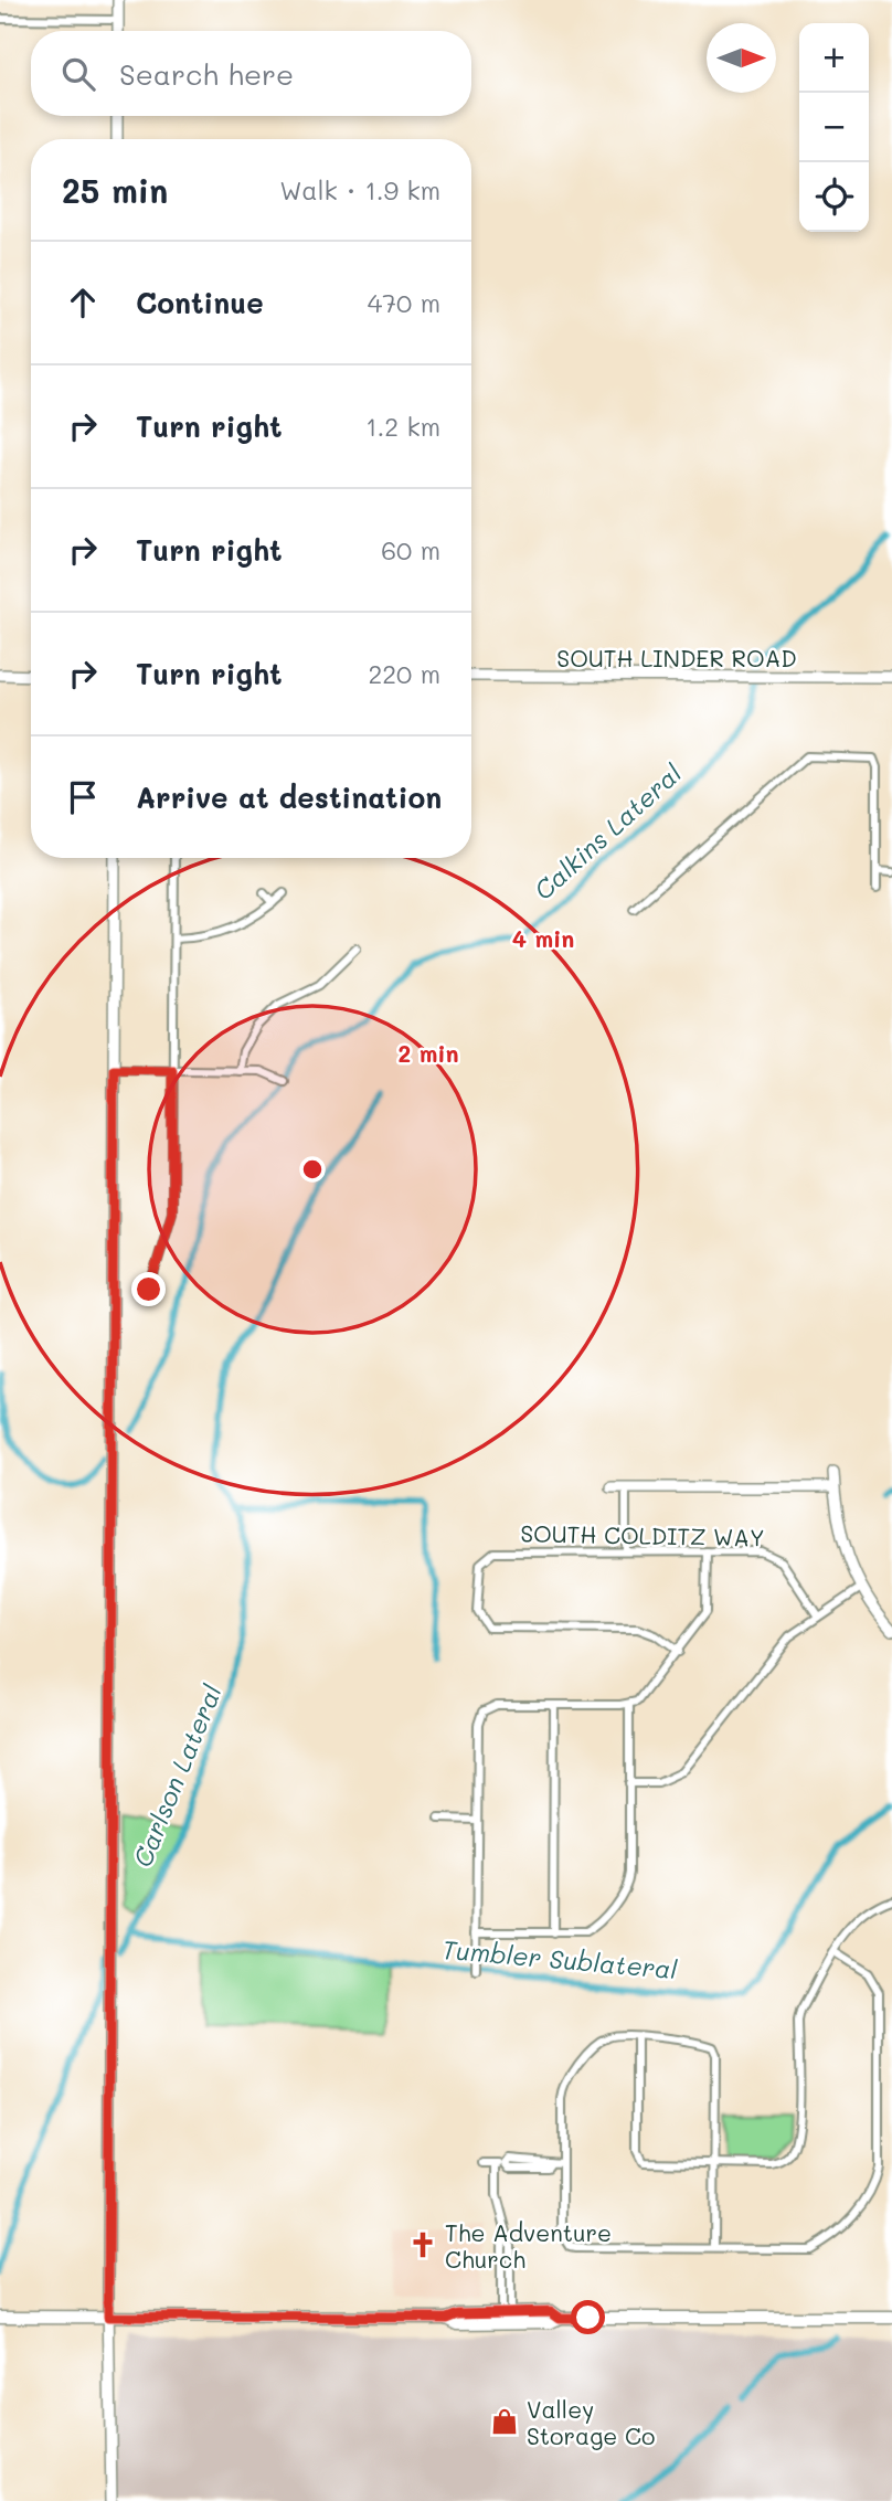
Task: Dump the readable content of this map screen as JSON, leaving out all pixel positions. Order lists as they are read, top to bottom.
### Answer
{
  "streets": {
    "main road": ["SOUTH LINDER ROAD"],
    "street": ["SOUTH COLDITZ WAY"]
  },
  "water": ["Calkins Lateral", "Carlson Lateral", "Tumbler Sublateral"],
  "places": {
    "church": ["The Adventure Church"],
    "shop": ["Valley Storage Co"]
  },
  "north": "right",
  "page": {
    "map_buttons": ["+", "−"],
    "search": "Search here",
    "heading": ["25 min", "Walk · 1.9 km"],
    "list": [
      ["Continue", "470 m"],
      ["Turn right", "1.2 km"],
      ["Turn right", "60 m"],
      ["Turn right", "220 m"],
      "Arrive at destination"
    ]
  },
  "rings": ["4 min", "2 min"]
}
